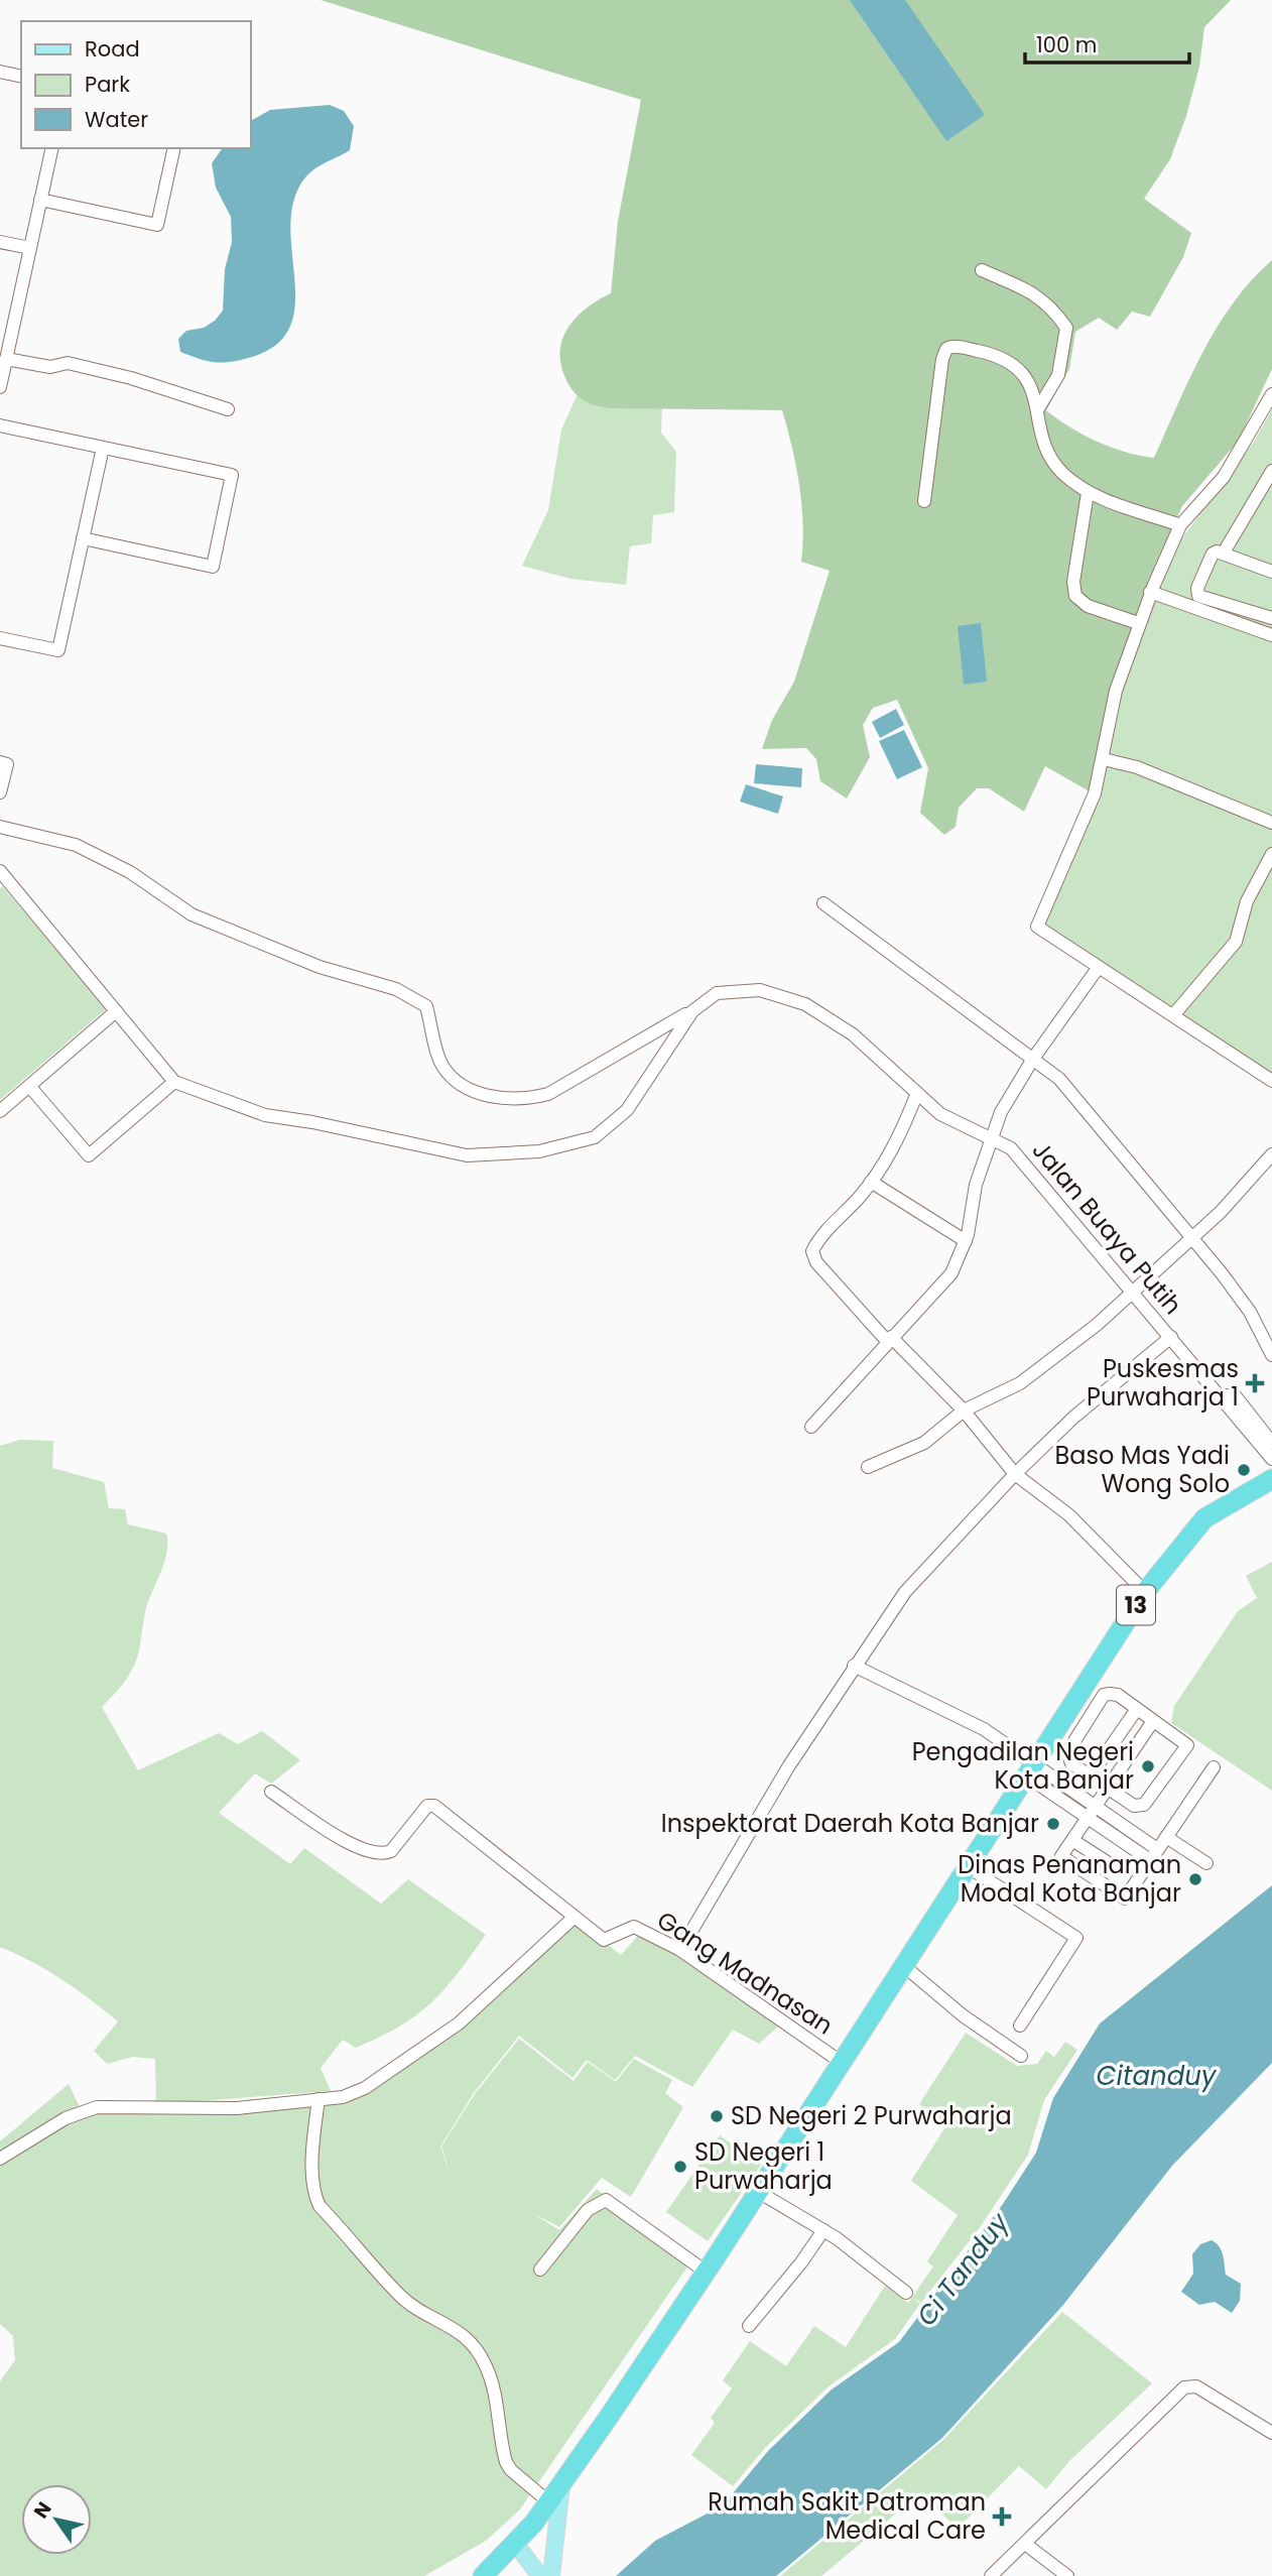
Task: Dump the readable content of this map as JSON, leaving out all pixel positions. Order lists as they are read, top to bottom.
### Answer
{
  "streets": {
    "highway": ["13"],
    "street": ["Jalan Buaya Putih", "Gang Madnasan"]
  },
  "crossings": [
    ["13", "Gang Madnasan"]
  ],
  "water": ["Citanduy", "Ci Tanduy"],
  "places": {
    "health": ["Puskesmas Purwaharja 1", "Rumah Sakit Patroman Medical Care"],
    "other": [
      "Baso Mas Yadi Wong Solo",
      "Pengadilan Negeri Kota Banjar",
      "Inspektorat Daerah Kota Banjar",
      "Dinas Penanaman Modal Kota Banjar",
      "SD Negeri 2 Purwaharja",
      "SD Negeri 1 Purwaharja"
    ]
  },
  "legend": ["Road", "Park", "Water"],
  "scale_bar": "100 m",
  "north": "top left"
}
